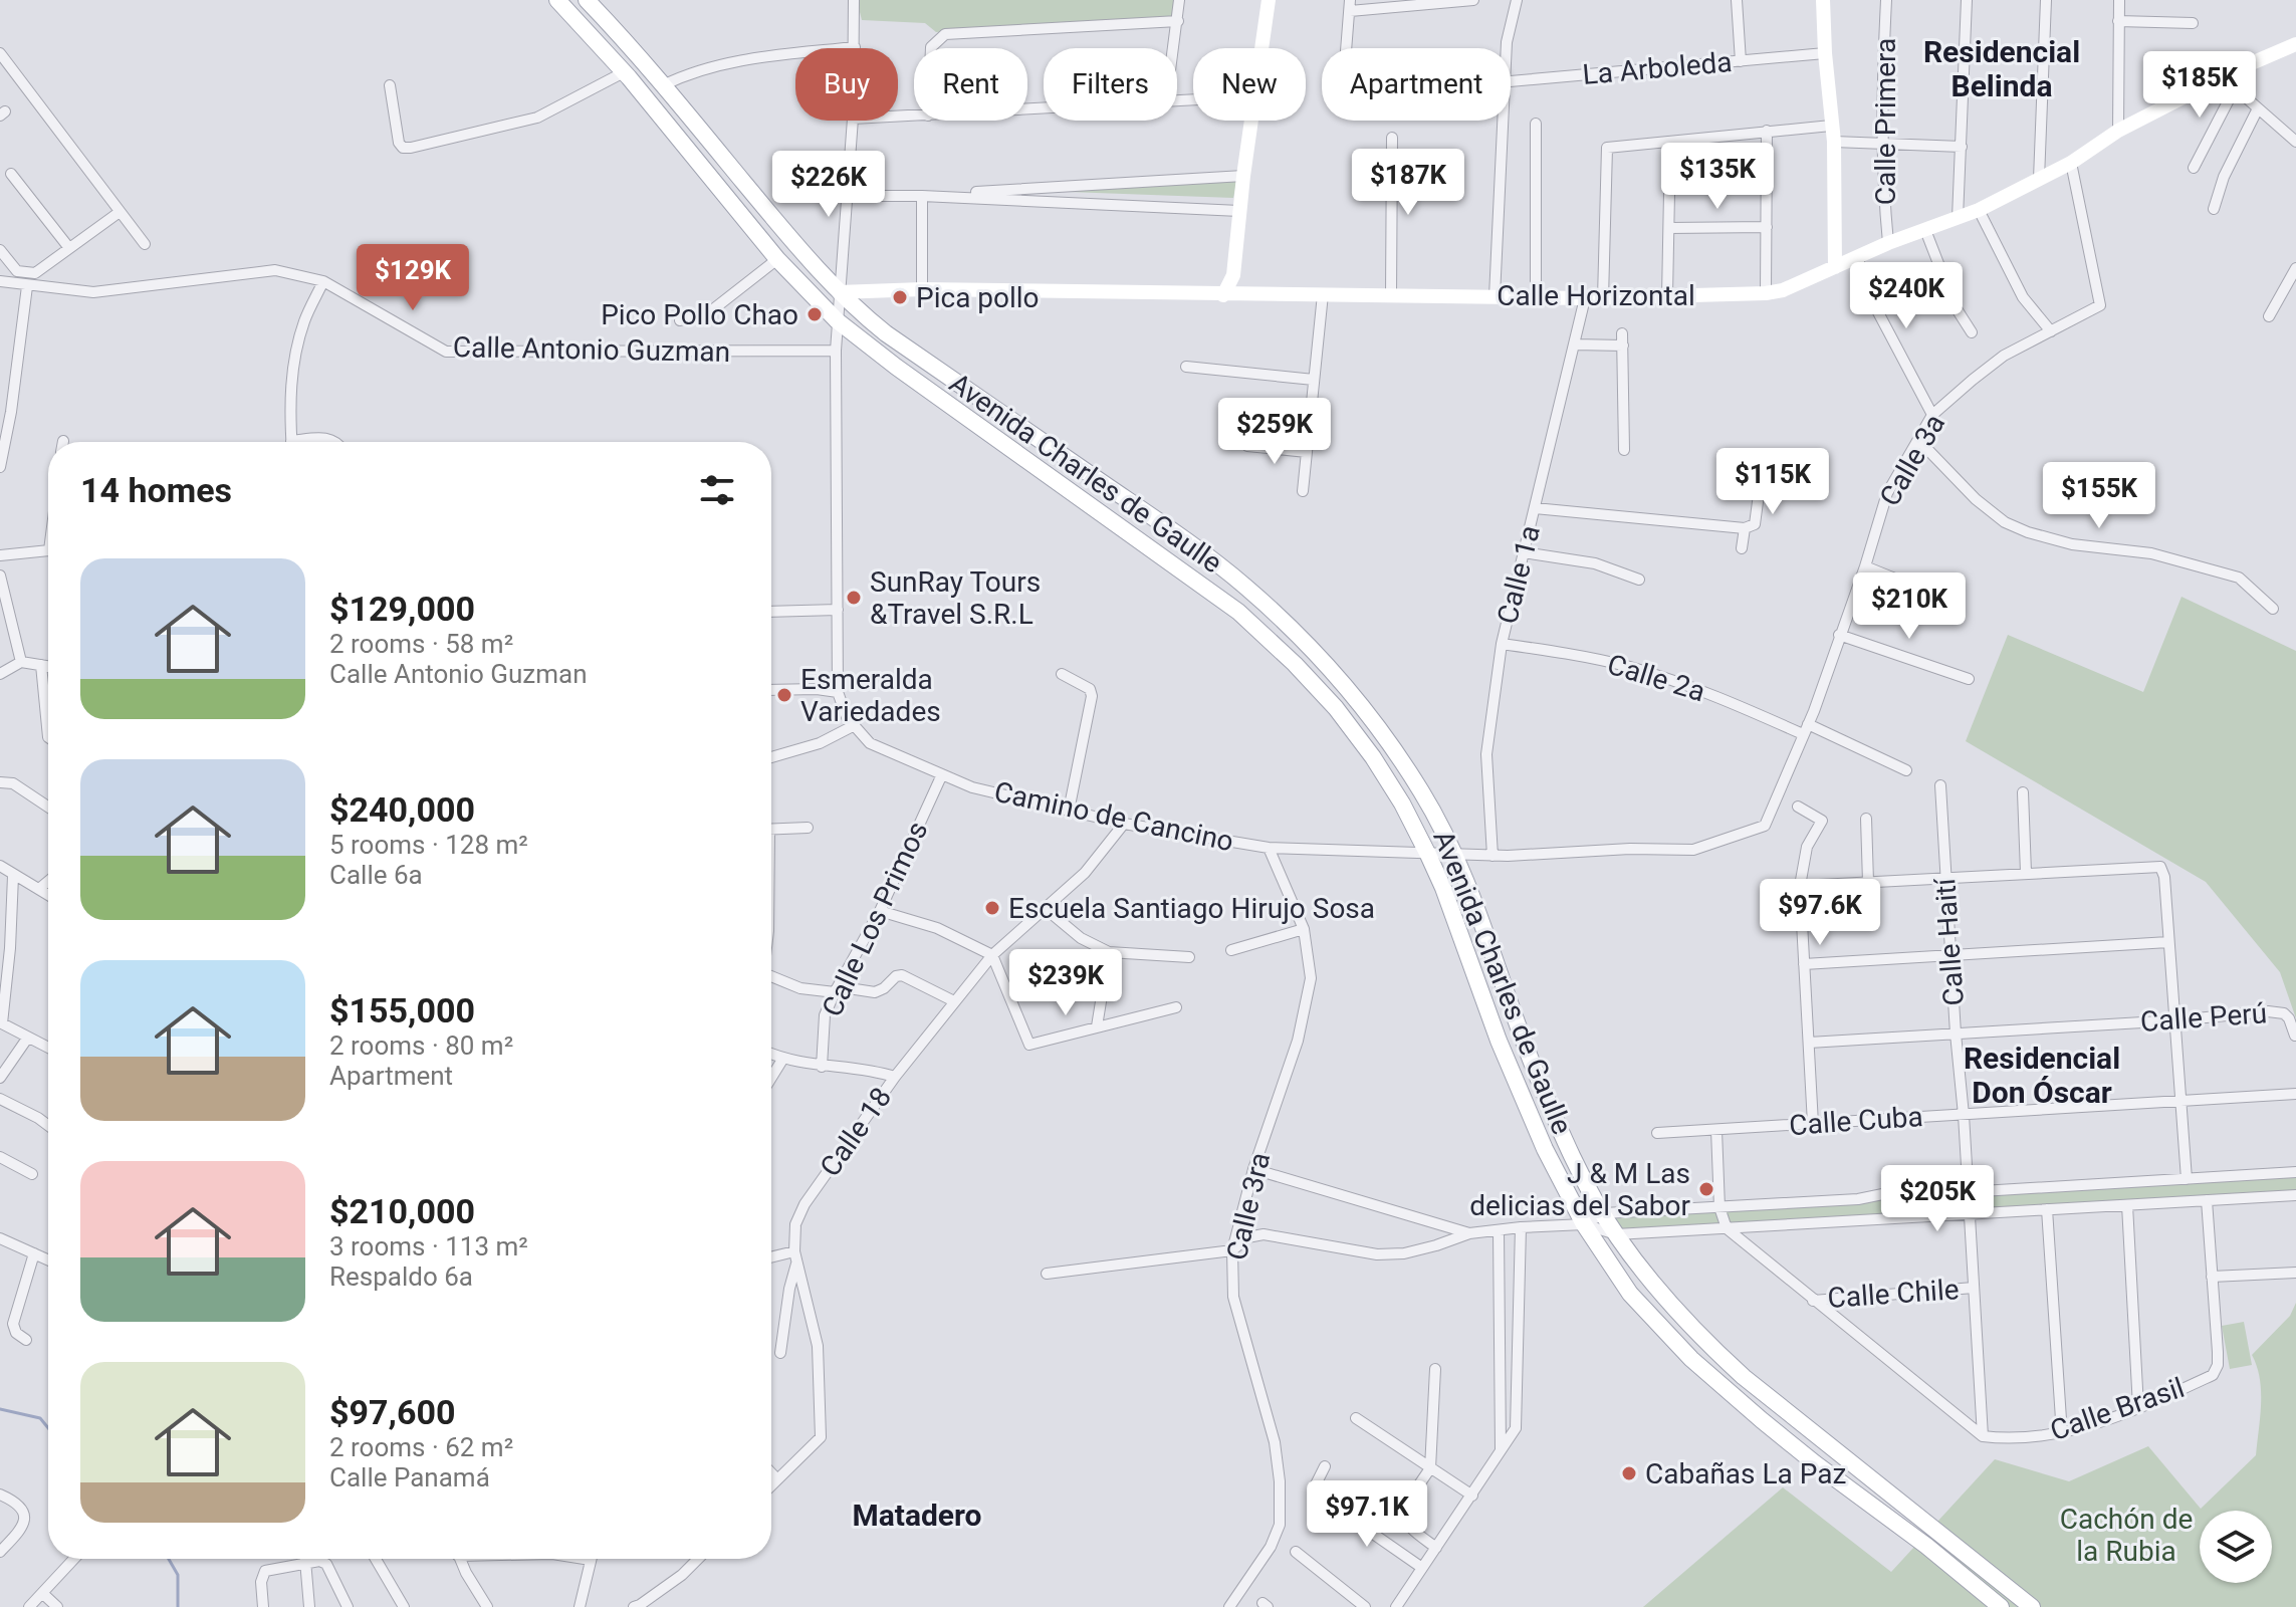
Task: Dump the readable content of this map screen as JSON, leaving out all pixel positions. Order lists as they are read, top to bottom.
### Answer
{
  "streets": {
    "main road": ["Calle Horizontal", "Avenida Charles de Gaulle"],
    "street": [
      "La Arboleda",
      "Calle Primera",
      "Calle Antonio Guzman",
      "Calle 3a",
      "Calle 1a",
      "Calle 2a",
      "Camino de Cancino",
      "Calle Los Primos",
      "Calle Haití",
      "Calle Perú",
      "Calle Cuba",
      "Calle 18",
      "Calle 3ra",
      "Calle Chile",
      "Calle Brasil"
    ]
  },
  "crossings": [
    ["Calle Primera", "Calle Horizontal"],
    ["Calle Horizontal", "Calle 3a"],
    ["Calle Horizontal", "Avenida Charles de Gaulle"],
    ["Calle Horizontal", "Calle 1a"],
    ["Calle Antonio Guzman", "Camino de Cancino"],
    ["Calle 3a", "Calle 2a"],
    ["Calle 3a", "Camino de Cancino"],
    ["Avenida Charles de Gaulle", "Camino de Cancino"],
    ["Calle 1a", "Calle 2a"],
    ["Calle 1a", "Camino de Cancino"],
    ["Camino de Cancino", "Calle Los Primos"],
    ["Camino de Cancino", "Calle 18"],
    ["Camino de Cancino", "Calle 3ra"],
    ["Calle Haití", "Calle Perú"],
    ["Calle Haití", "Calle Cuba"],
    ["Calle Haití", "Calle Chile"],
    ["Calle Haití", "Calle Brasil"]
  ],
  "districts": ["Residencial Belinda", "Residencial Don Óscar", "Matadero"],
  "parks": ["Cachón de la Rubia"],
  "places": [
    "Pica pollo",
    "Pico Pollo Chao",
    "SunRay Tours &Travel S.R.L",
    "Esmeralda Variedades",
    "Escuela Santiago Hirujo Sosa",
    "J & M Las delicias del Sabor",
    "Cabañas La Paz"
  ],
  "page": {
    "chip": [
      "Buy",
      "Rent",
      "Filters",
      "New",
      "Apartment"
    ],
    "price": [
      "$185K",
      "$135K",
      "$187K",
      "$226K",
      "$129K",
      "$240K",
      "$259K",
      "$115K",
      "$155K",
      "$210K",
      "$97.6K",
      "$239K",
      "$205K",
      "$97.1K"
    ],
    "heading": "14 homes",
    "list": [
      {
        "name": "$129,000",
        "note": "2 rooms · 58 m² · Calle Antonio Guzman"
      },
      {
        "name": "$240,000",
        "note": "5 rooms · 128 m² · Calle 6a"
      },
      {
        "name": "$155,000",
        "note": "2 rooms · 80 m² · Apartment"
      },
      {
        "name": "$210,000",
        "note": "3 rooms · 113 m² · Respaldo 6a"
      },
      {
        "name": "$97,600",
        "note": "2 rooms · 62 m² · Calle Panamá"
      }
    ]
  }
}
